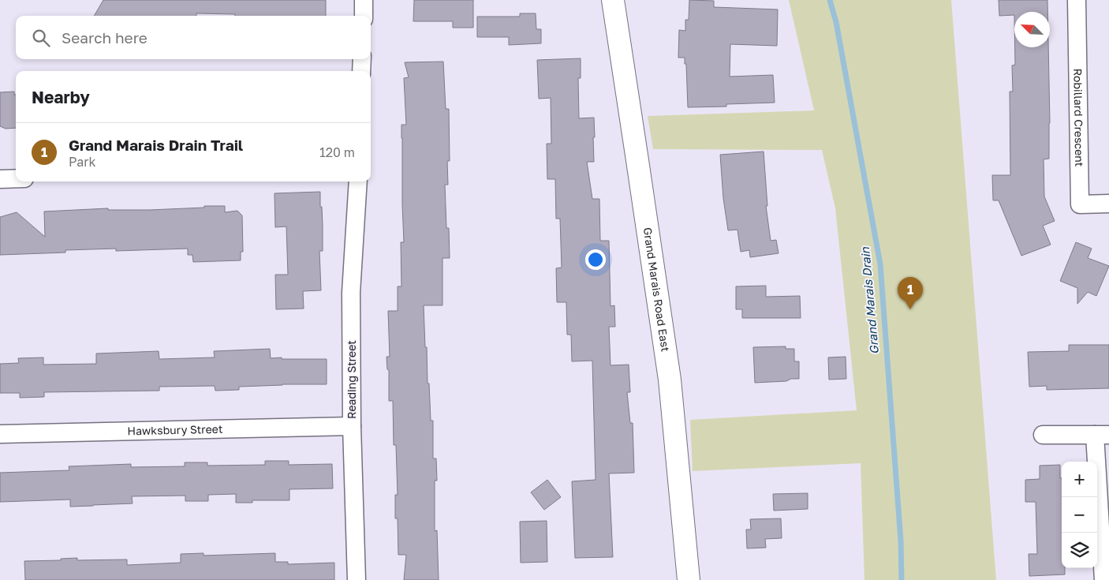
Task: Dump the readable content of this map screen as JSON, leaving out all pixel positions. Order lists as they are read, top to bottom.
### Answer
{
  "streets": {
    "street": [
      "Robillard Crescent",
      "Grand Marais Road East",
      "Reading Street",
      "Hawksbury Street"
    ]
  },
  "crossings": [
    ["Reading Street", "Hawksbury Street"]
  ],
  "water": ["Grand Marais Drain"],
  "north": "top left",
  "page": {
    "search": "Search here",
    "heading": "Nearby",
    "list": [
      {
        "mark": "1",
        "name": "Grand Marais Drain Trail",
        "note": "Park",
        "value": "120 m"
      }
    ],
    "pins": "1",
    "map_buttons": ["+", "−"]
  }
}
